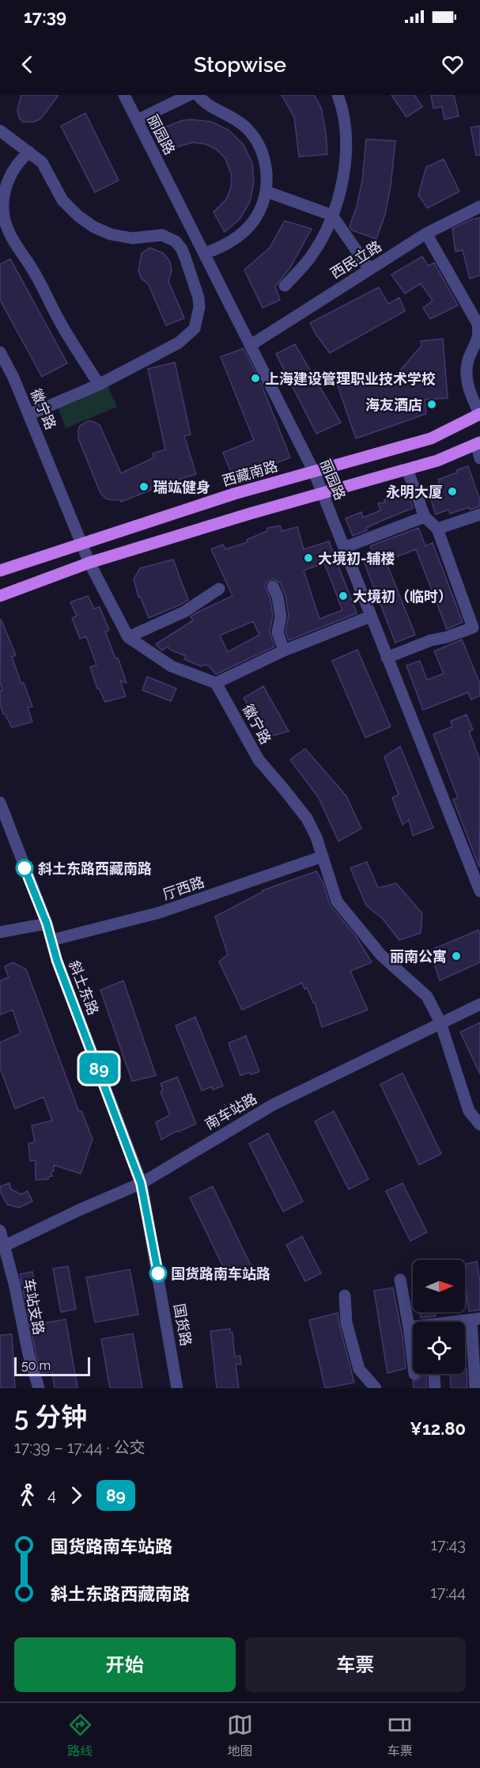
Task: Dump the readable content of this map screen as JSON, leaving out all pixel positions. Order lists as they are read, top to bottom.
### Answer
{
  "streets": {
    "main road": ["西藏南路"],
    "street": [
      "丽园路",
      "西民立路",
      "徽宁路",
      "厅西路",
      "斜土东路",
      "南车站路",
      "车站支路",
      "国货路"
    ]
  },
  "crossings": [
    ["丽园路", "西民立路"],
    ["丽园路", "西藏南路"],
    ["徽宁路", "西藏南路"],
    ["徽宁路", "厅西路"],
    ["徽宁路", "南车站路"],
    ["厅西路", "斜土东路"],
    ["斜土东路", "南车站路"],
    ["斜土东路", "国货路"],
    ["南车站路", "车站支路"],
    ["南车站路", "国货路"]
  ],
  "places": [
    "上海建设管理职业技术学校",
    "海友酒店",
    "瑞竑健身",
    "永明大厦",
    "大境初-辅楼",
    "大境初（临时）",
    "斜土东路西藏南路",
    "丽南公寓",
    "国货路南车站路"
  ],
  "lines": ["bus line 89"],
  "scale_bar": "50 m",
  "north": "right",
  "page": {
    "status": "17:39",
    "header": "Stopwise",
    "on_map": "89",
    "scale": "50 m",
    "heading": ["5 分钟", "17:39 – 17:44 · 公交", "¥12.80"],
    "legs": ["4", "89"],
    "list": [
      {
        "name": "国货路南车站路",
        "value": "17:43"
      },
      {
        "name": "斜土东路西藏南路",
        "value": "17:44"
      }
    ],
    "buttons": ["开始", "车票"],
    "tabs": ["路线", "地图", "车票"]
  }
}
